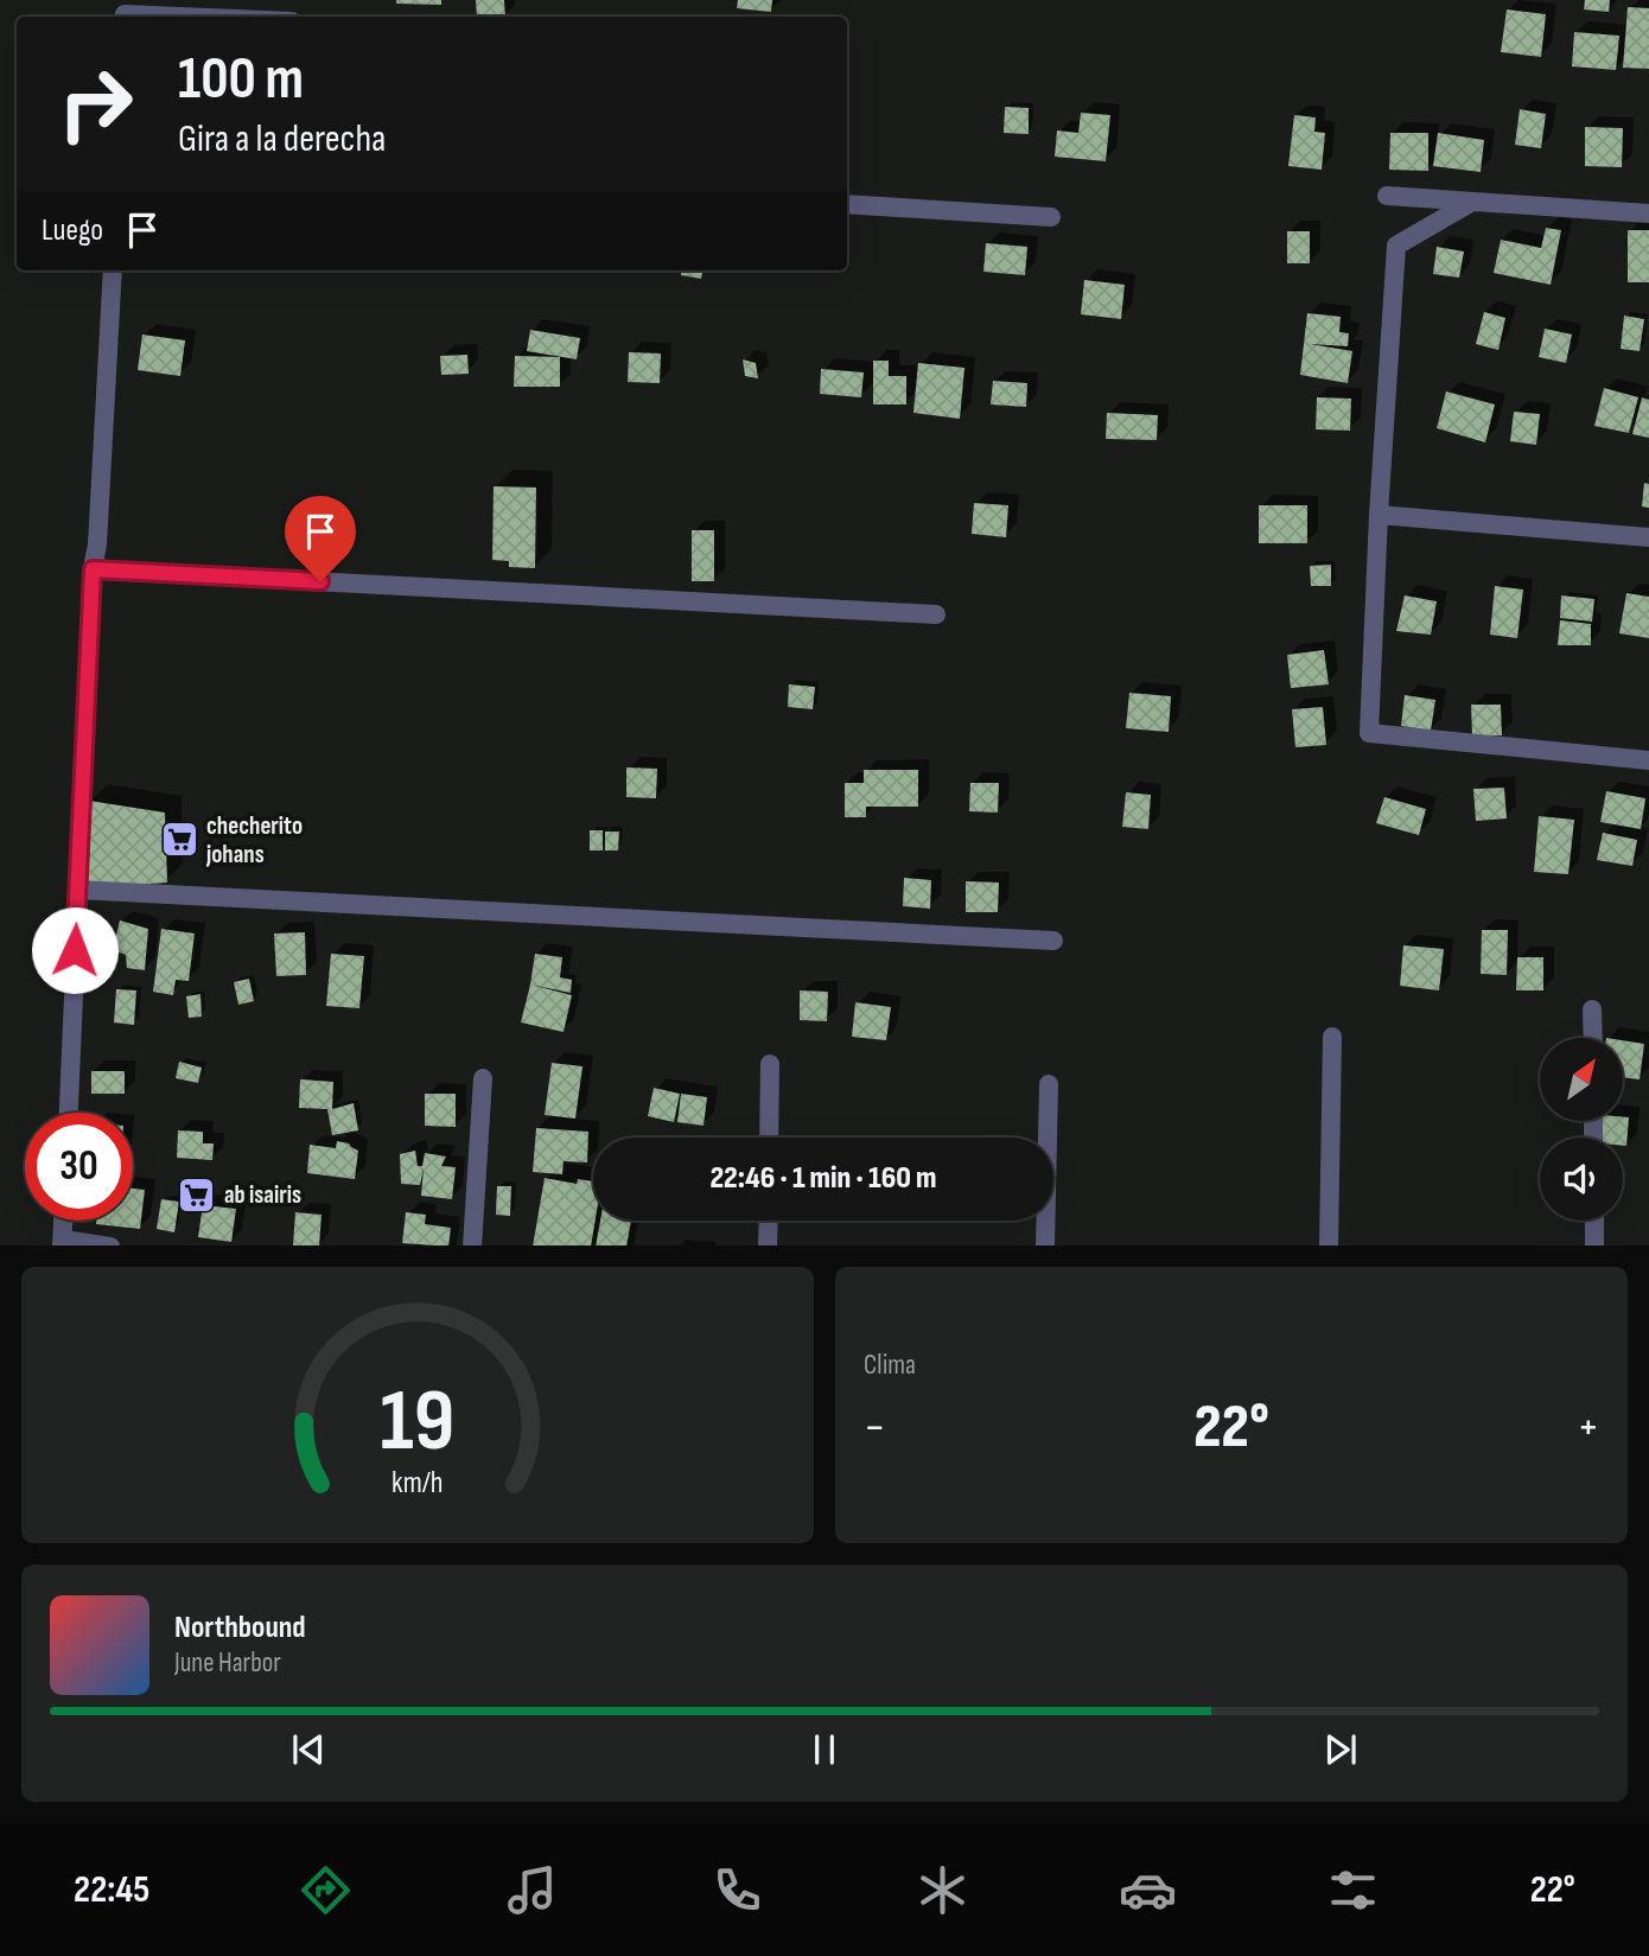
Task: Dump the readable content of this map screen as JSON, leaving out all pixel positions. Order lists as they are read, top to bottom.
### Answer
{
  "places": {
    "supermarket": ["checherito johans", "ab isairis"]
  },
  "north": "top right",
  "page": {
    "turn": ["100 m", "Gira a la derecha"],
    "then": "Luego",
    "limit": "30",
    "trip": "22:46 · 1 min · 160 m",
    "tile": "Clima",
    "heat": ["−", "22°", "+"],
    "song": ["Northbound", "June Harbor"],
    "tabs": ["22:45", "22°"],
    "gauge": ["19", "km/h"]
  }
}
